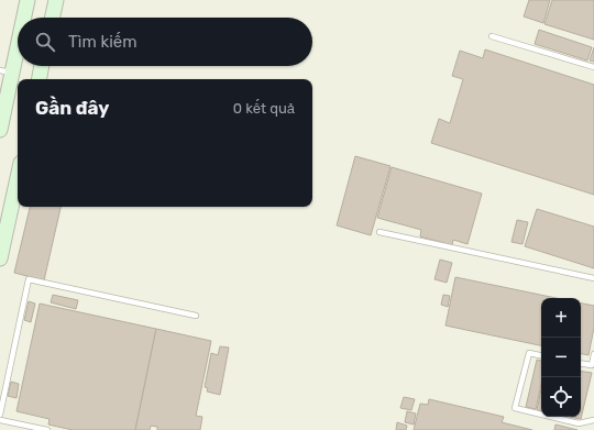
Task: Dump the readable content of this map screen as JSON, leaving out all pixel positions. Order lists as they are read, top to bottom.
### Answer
{
  "page": {
    "search": "Tìm kiếm",
    "heading": ["Gần đây", "0 kết quả"],
    "map_buttons": ["+", "−"]
  }
}
